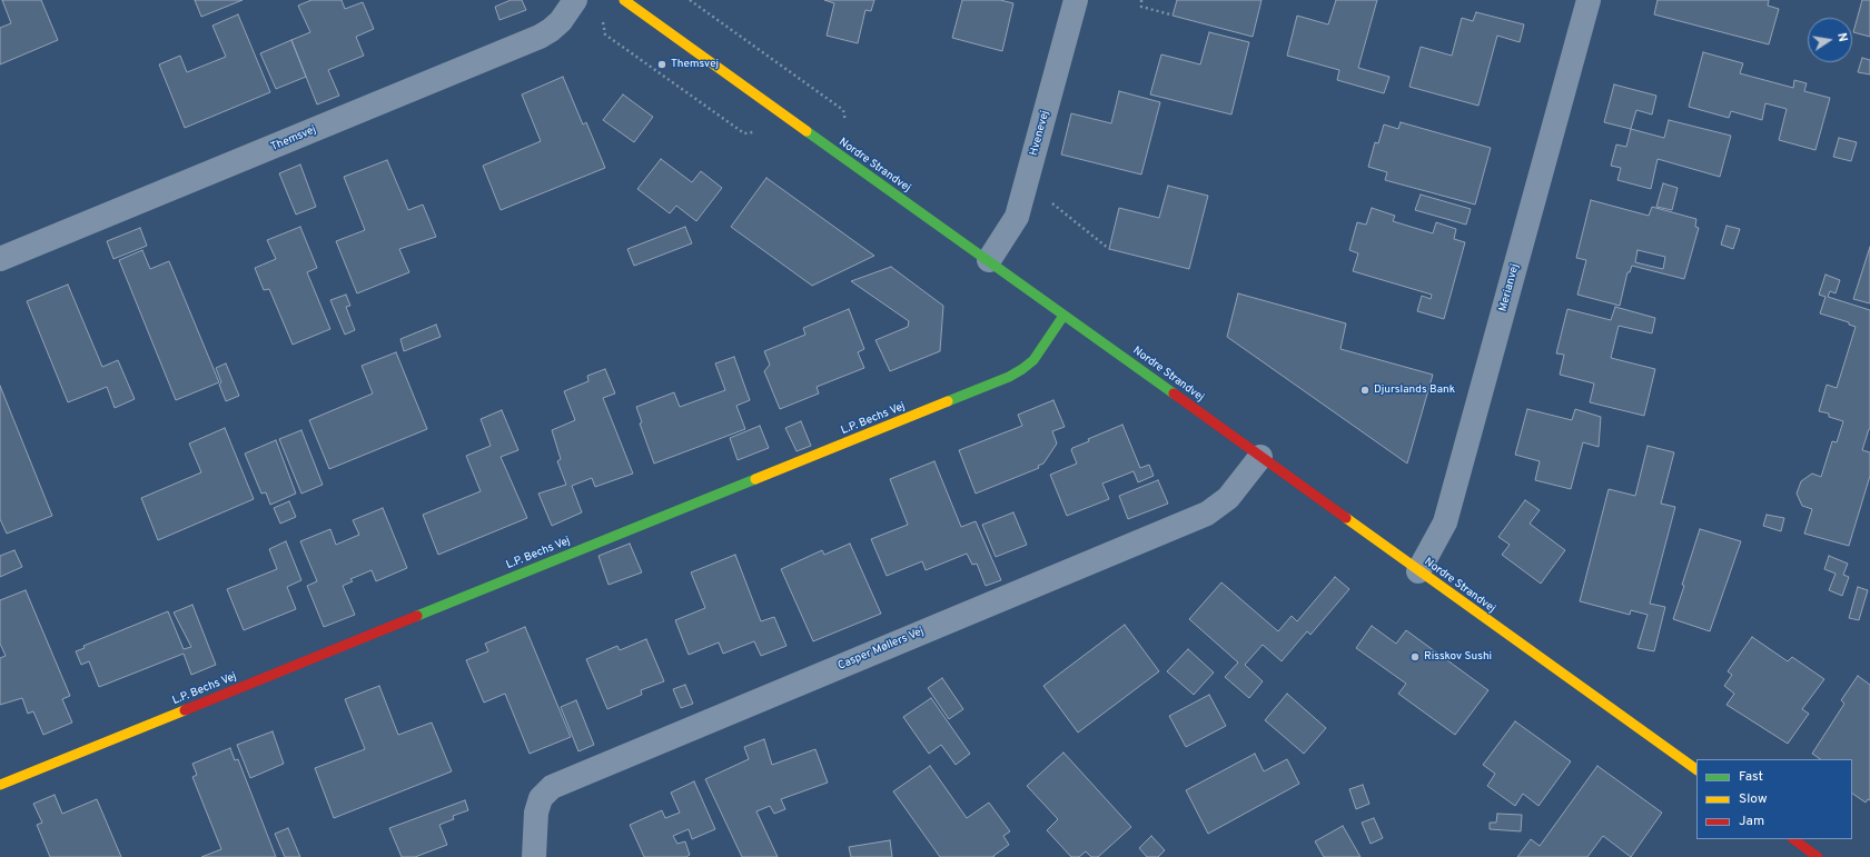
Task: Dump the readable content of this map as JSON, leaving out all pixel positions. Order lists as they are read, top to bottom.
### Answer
{
  "streets": {
    "street": [
      "Hvenevej",
      "Themsvej",
      "Nordre Strandvej",
      "Merianvej",
      "L.P. Bechs Vej",
      "Casper Møllers Vej"
    ]
  },
  "crossings": [
    ["Hvenevej", "Nordre Strandvej"],
    ["Nordre Strandvej", "Merianvej"],
    ["Nordre Strandvej", "L.P. Bechs Vej"],
    ["Nordre Strandvej", "Casper Møllers Vej"]
  ],
  "places": ["Themsvej", "Djurslands Bank", "Risskov Sushi"],
  "legend": ["Fast", "Slow", "Jam"],
  "north": "right"
}
